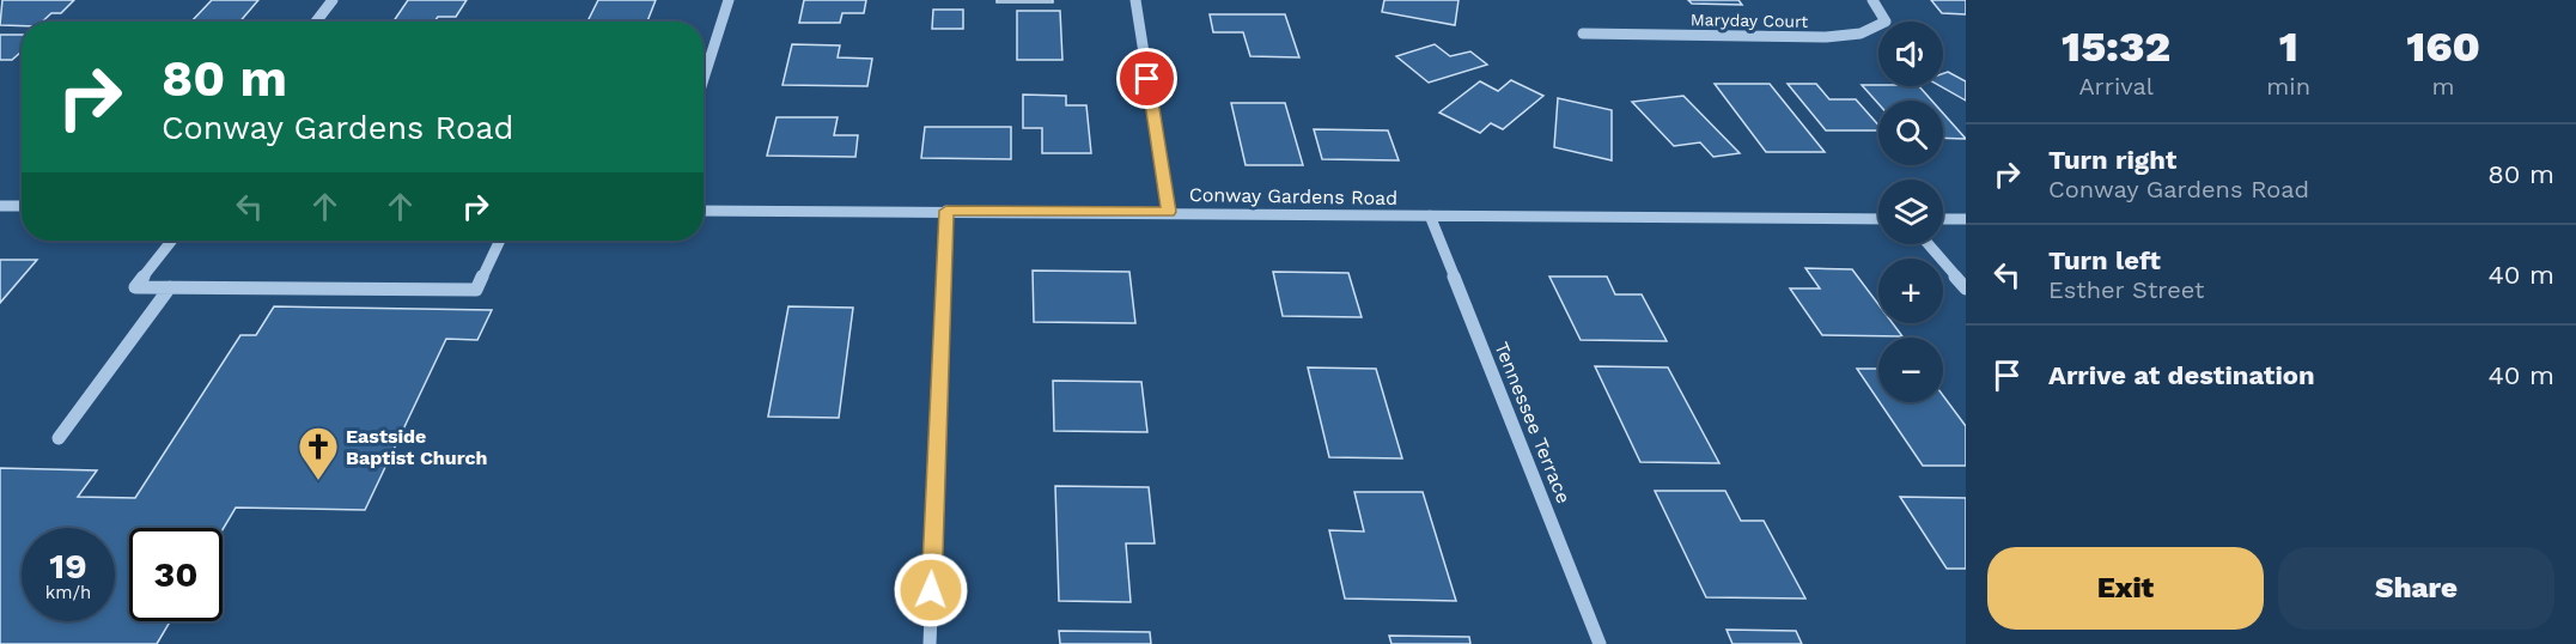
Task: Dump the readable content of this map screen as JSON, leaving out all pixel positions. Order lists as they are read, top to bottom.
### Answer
{
  "streets": {
    "street": ["Maryday Court", "Conway Gardens Road", "Tennessee Terrace"]
  },
  "crossings": [
    ["Conway Gardens Road", "Tennessee Terrace"]
  ],
  "places": {
    "church": ["Eastside Baptist Church"]
  },
  "page": {
    "eta": [
      "15:32",
      "Arrival",
      "1",
      "min",
      "160",
      "m"
    ],
    "map_buttons": ["+", "−"],
    "turn": ["80 m", "Conway Gardens Road"],
    "list": [
      {
        "name": "Turn right",
        "note": "Conway Gardens Road",
        "value": "80 m"
      },
      {
        "name": "Turn left",
        "note": "Esther Street",
        "value": "40 m"
      },
      {
        "name": "Arrive at destination",
        "value": "40 m"
      }
    ],
    "speed": "19 km/h",
    "limit": "30",
    "buttons": ["Exit", "Share"]
  }
}
